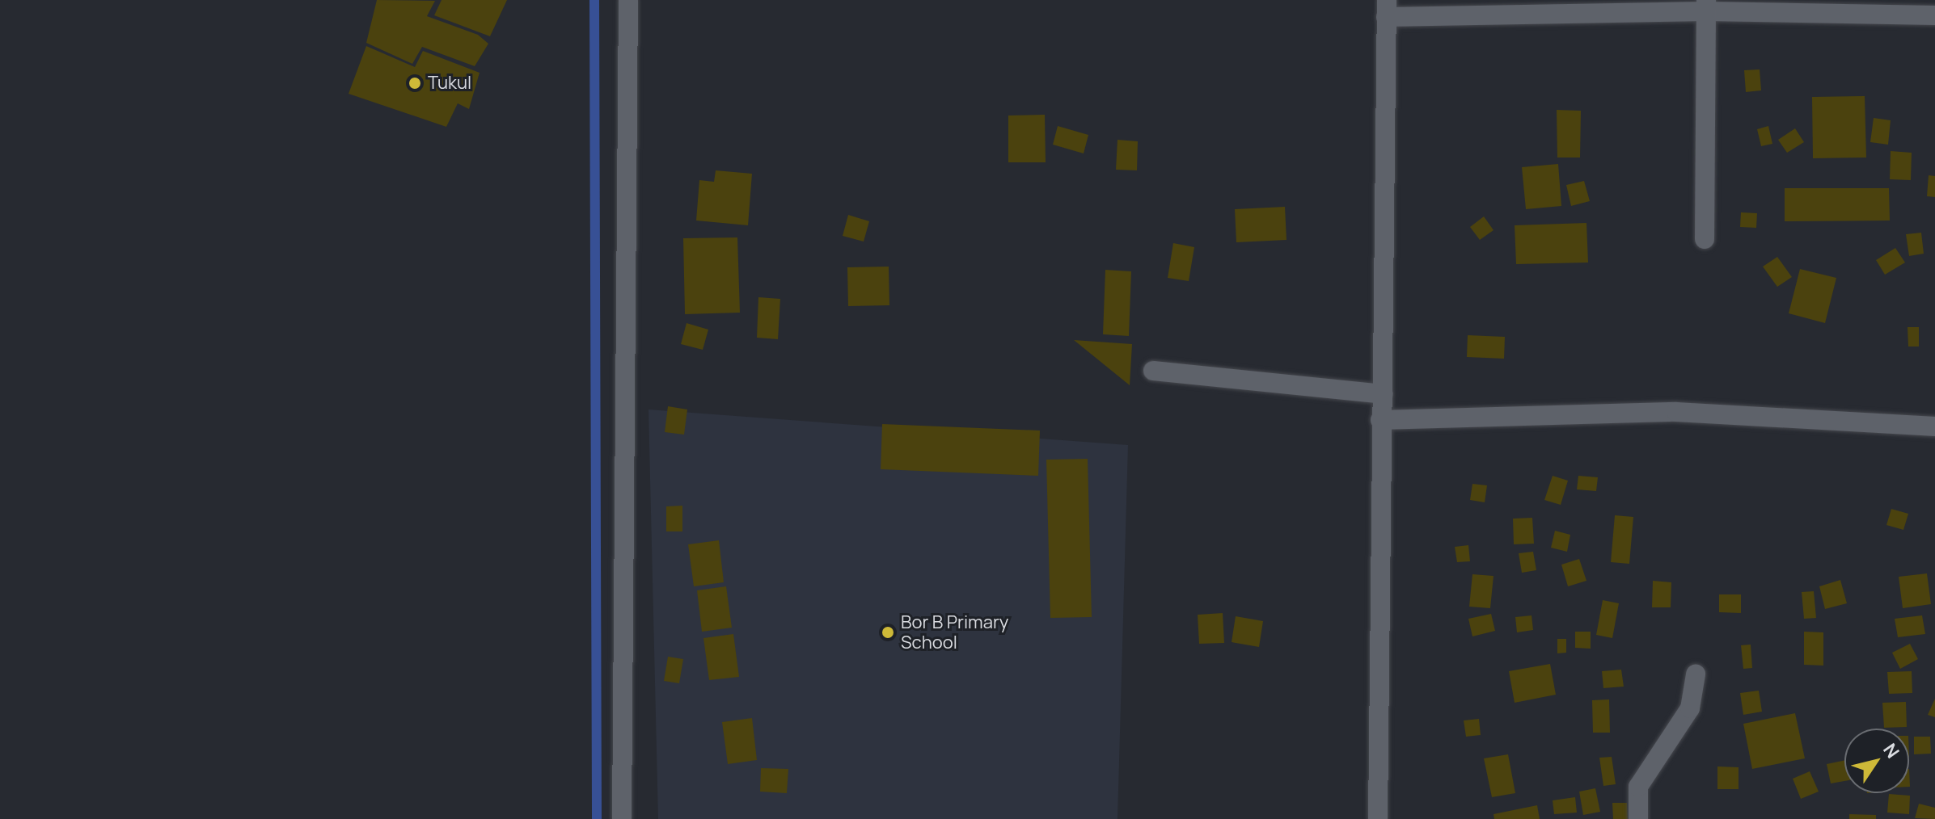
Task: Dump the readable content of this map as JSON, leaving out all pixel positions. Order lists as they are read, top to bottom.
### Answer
{
  "places": ["Tukul", "Bor B Primary School"],
  "north": "top right"
}
